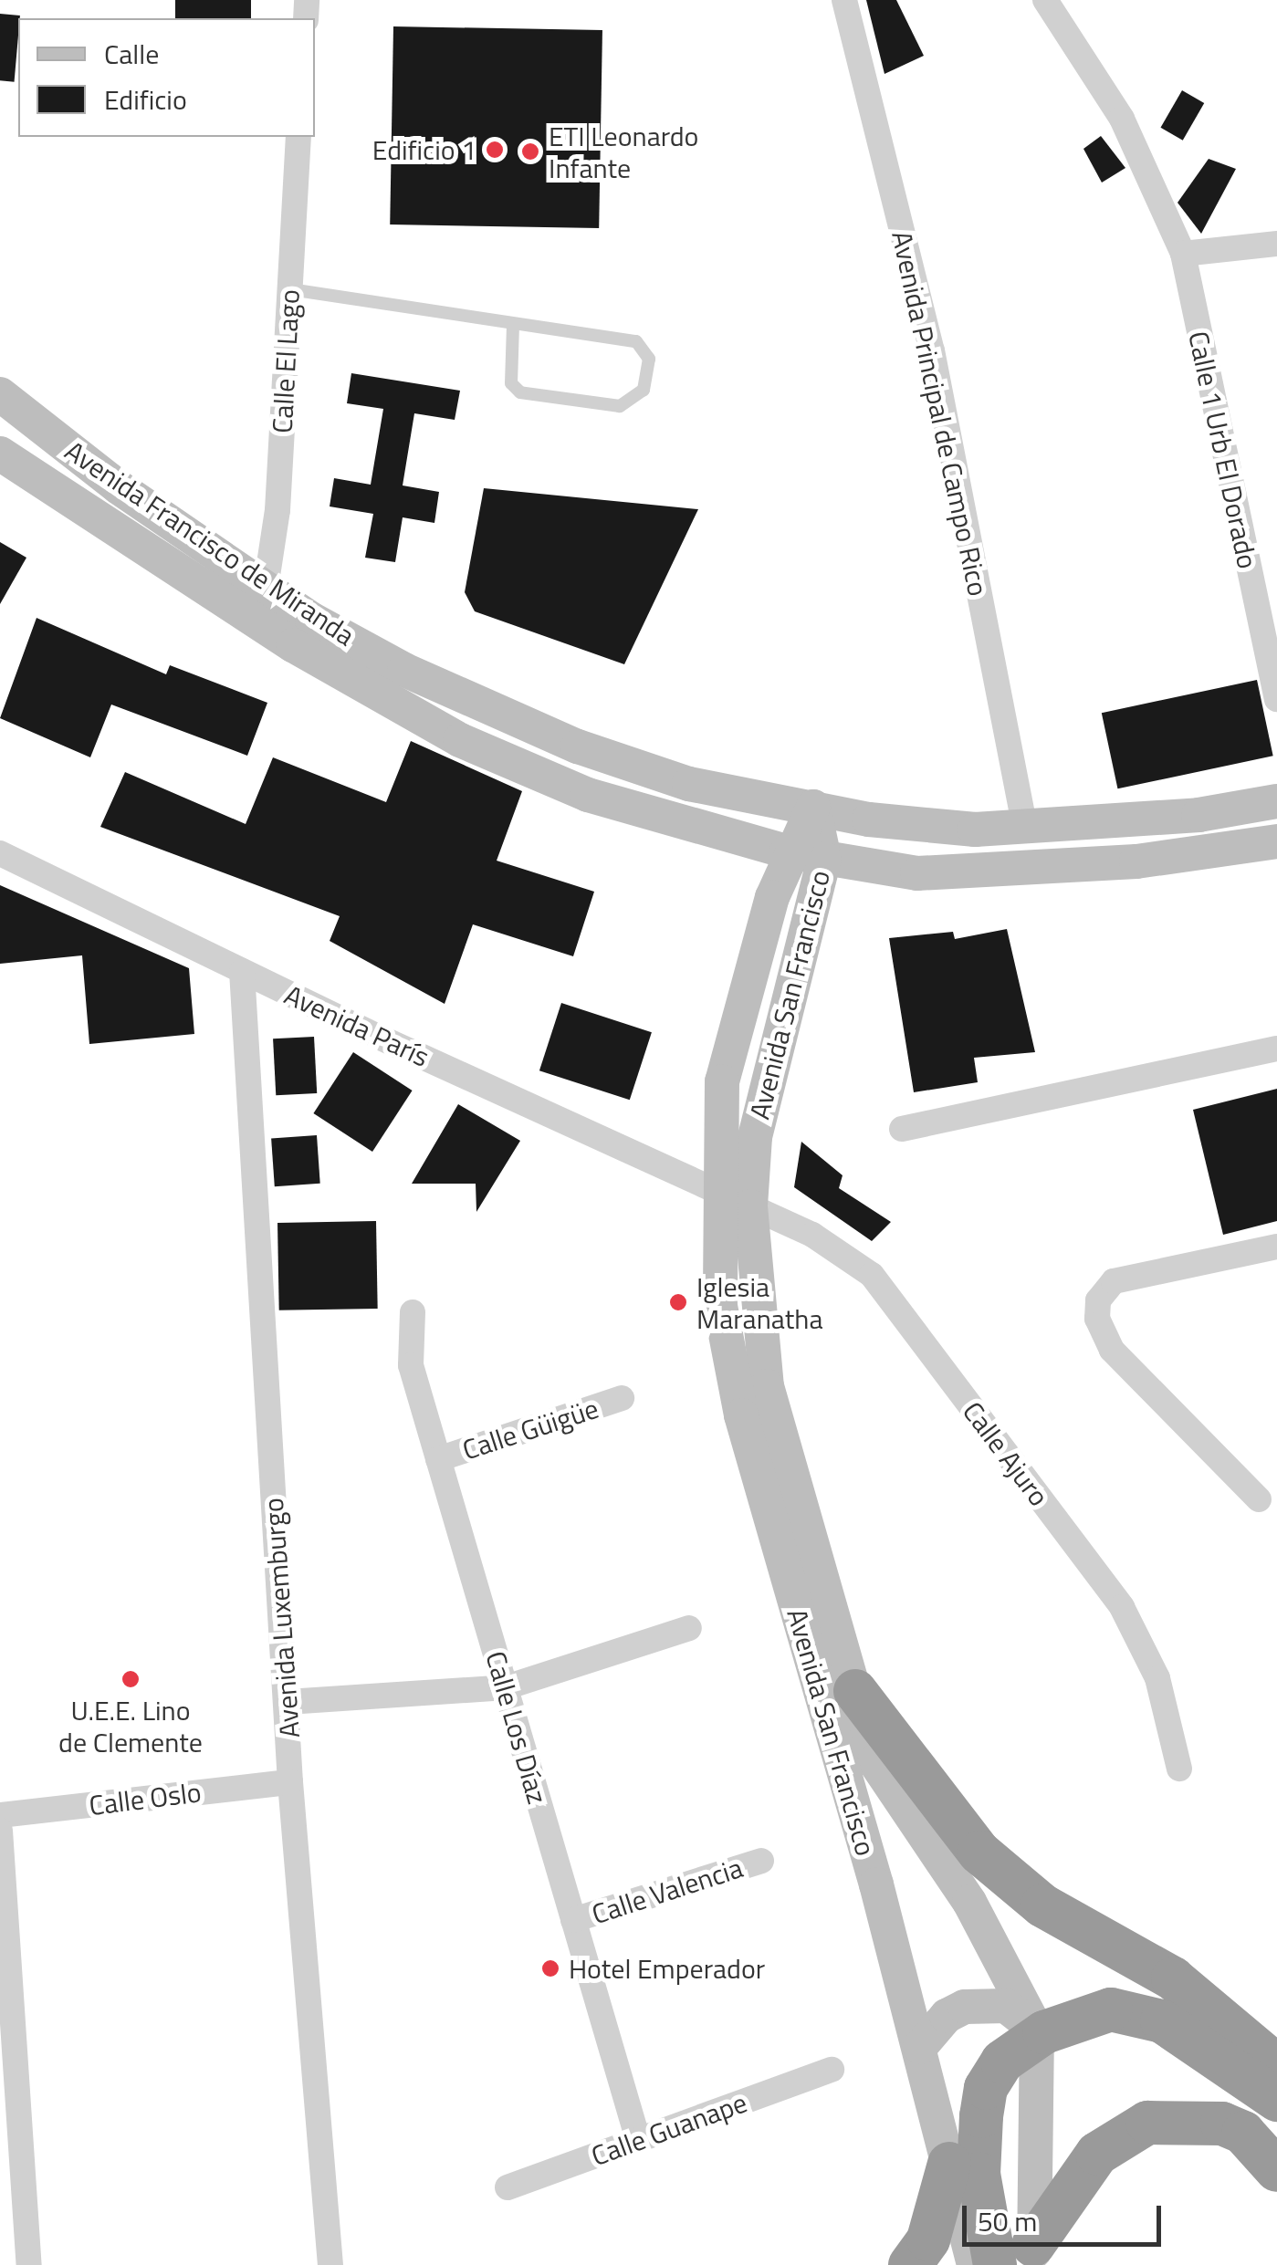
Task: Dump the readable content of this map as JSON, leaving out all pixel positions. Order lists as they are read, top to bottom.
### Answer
{
  "streets": {
    "street": [
      "Calle El Lago",
      "Avenida Principal de Campo Rico",
      "Calle 1 Urb El Dorado",
      "Avenida Francisco de Miranda",
      "Avenida San Francisco",
      "Avenida París",
      "Calle Güigüe",
      "Calle Ajuro",
      "Avenida Luxemburgo",
      "Calle Los Díaz",
      "Calle Oslo",
      "Calle Valencia",
      "Calle Guanape"
    ]
  },
  "crossings": [
    ["Calle El Lago", "Avenida Francisco de Miranda"],
    ["Avenida Principal de Campo Rico", "Avenida Francisco de Miranda"],
    ["Avenida Francisco de Miranda", "Avenida San Francisco"],
    ["Avenida San Francisco", "Avenida París"],
    ["Avenida San Francisco", "Calle Ajuro"],
    ["Avenida París", "Calle Ajuro"],
    ["Avenida París", "Avenida Luxemburgo"],
    ["Calle Güigüe", "Calle Los Díaz"],
    ["Avenida Luxemburgo", "Calle Oslo"],
    ["Calle Los Díaz", "Calle Valencia"],
    ["Calle Los Díaz", "Calle Guanape"]
  ],
  "places": [
    "Edificio 1",
    "ETI Leonardo Infante",
    "Iglesia Maranatha",
    "U.E.E. Lino de Clemente",
    "Hotel Emperador"
  ],
  "legend": ["Calle", "Edificio"],
  "scale_bar": "50 m"
}
